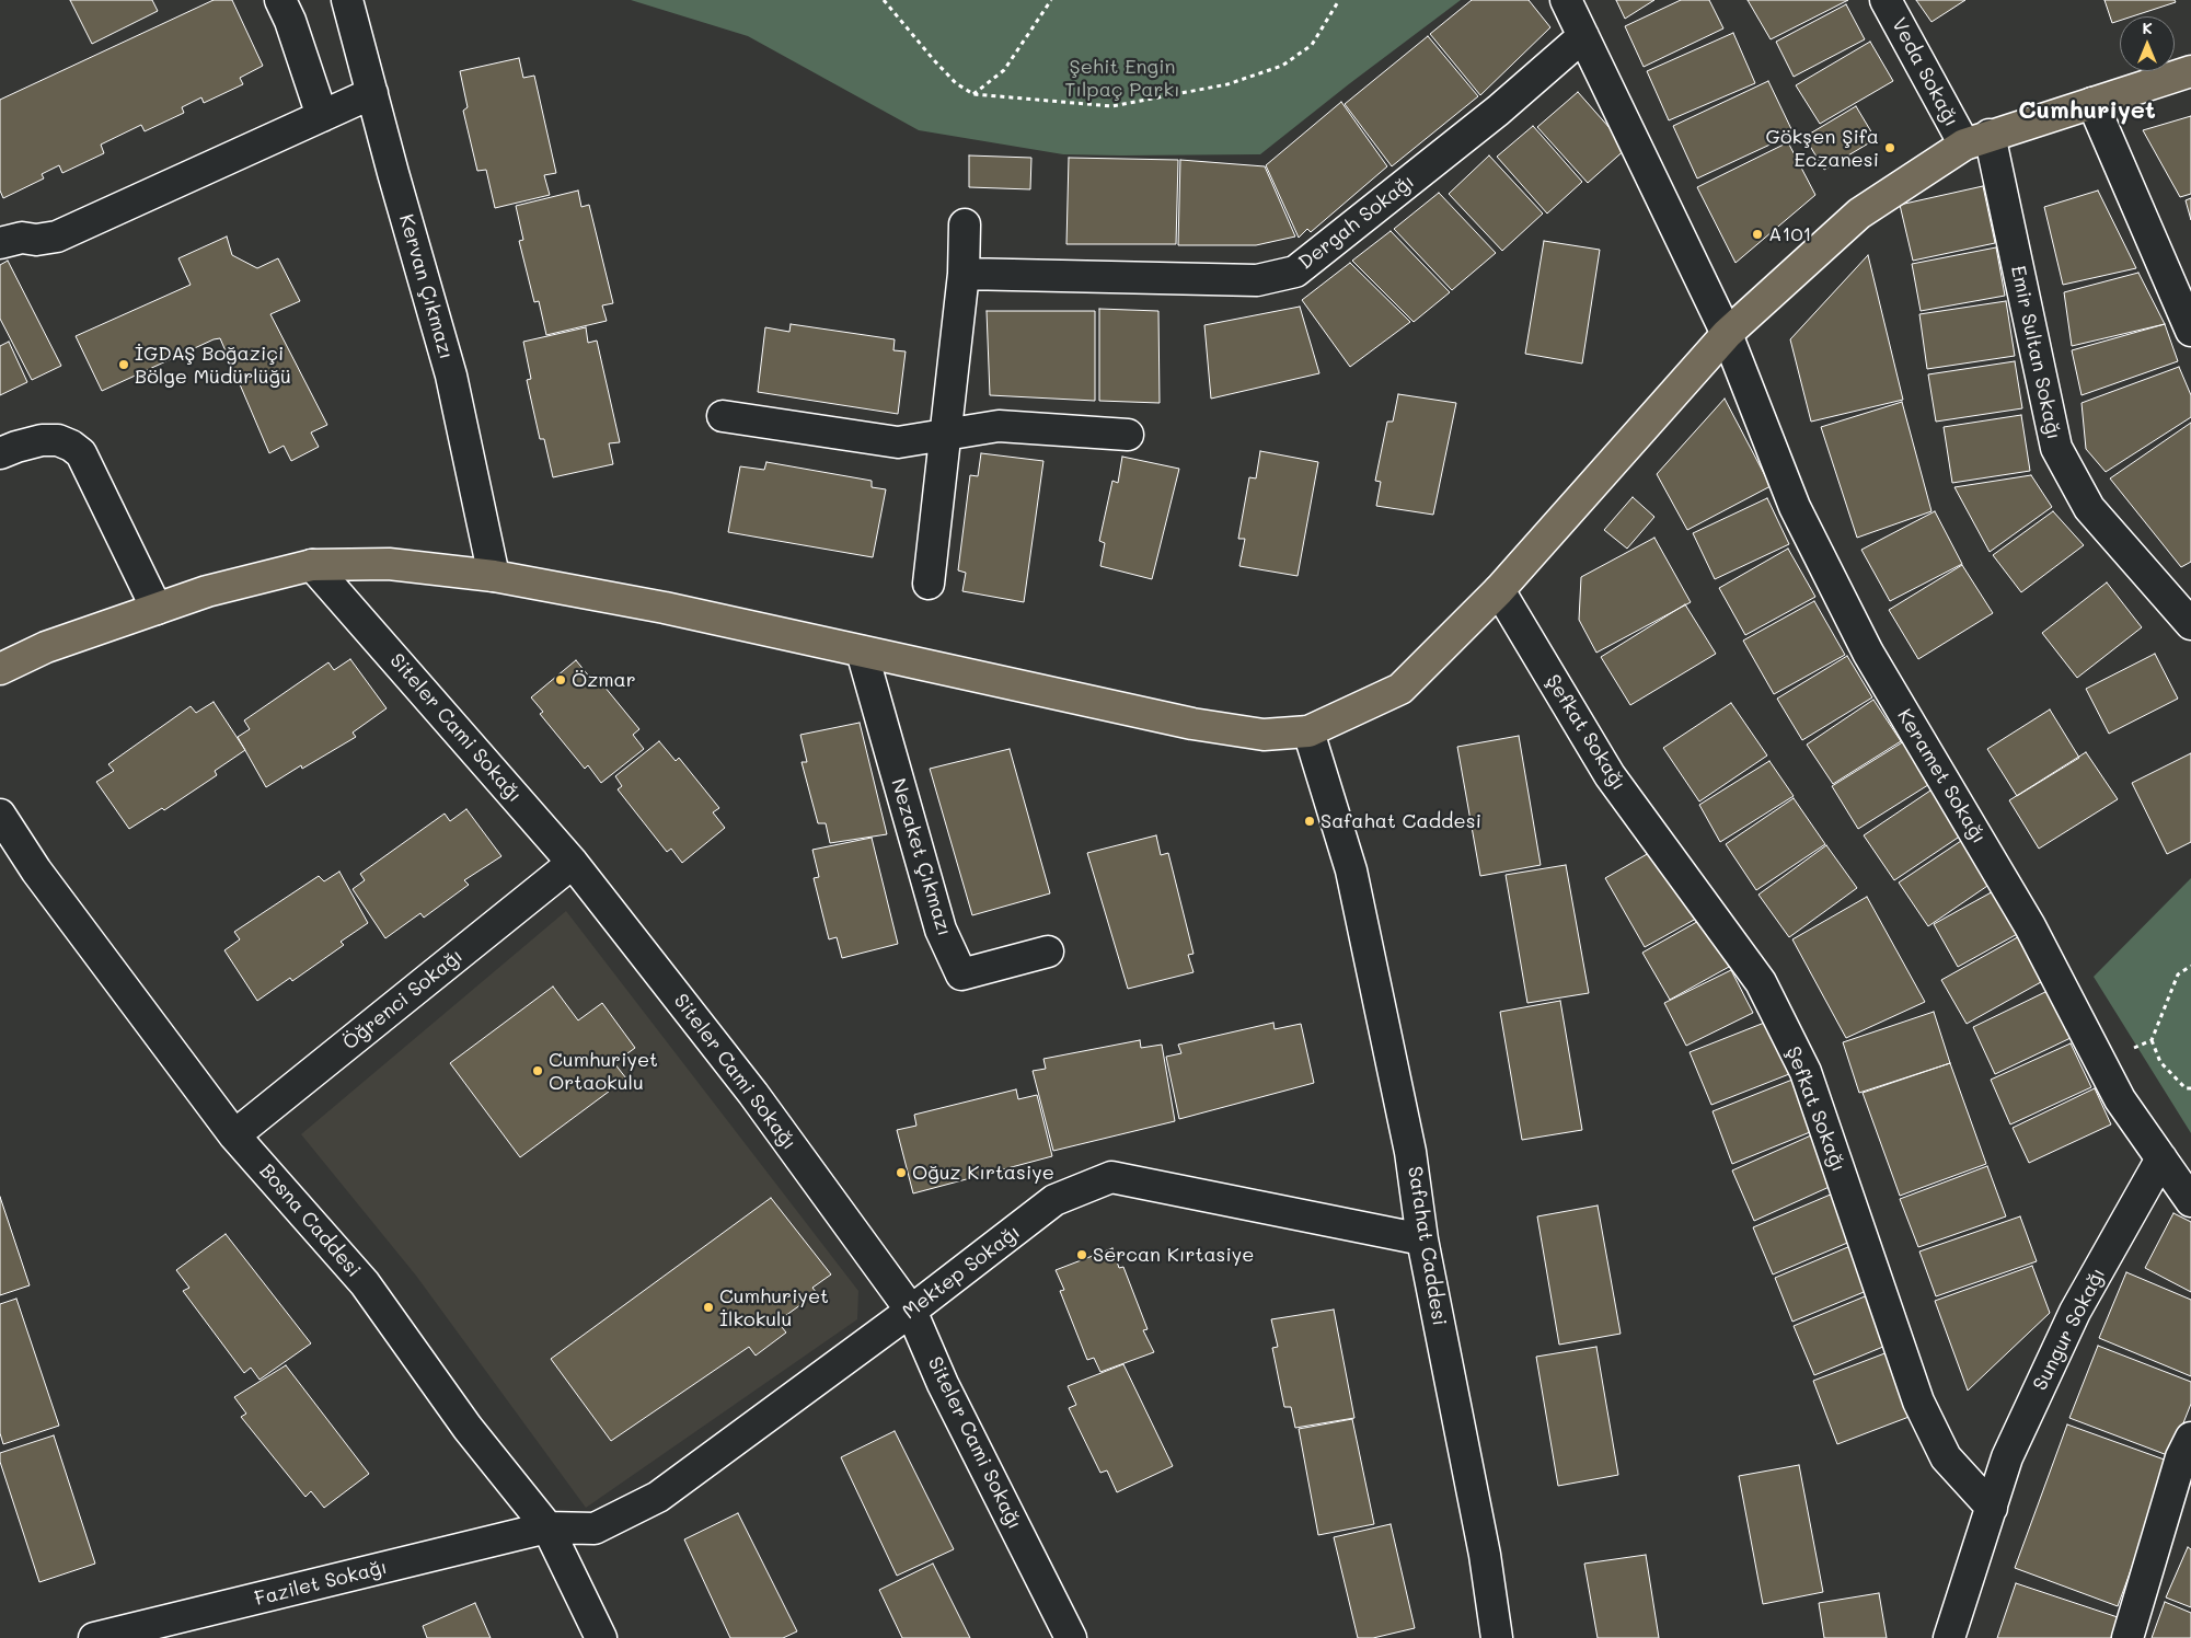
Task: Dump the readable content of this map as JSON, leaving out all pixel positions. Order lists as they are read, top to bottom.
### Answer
{
  "streets": {
    "street": [
      "Veda Sokağı",
      "Dergah Sokağı",
      "Kervan Çıkmazı",
      "Emir Sultan Sokağı",
      "Siteler Cami Sokağı",
      "Şefkat Sokağı",
      "Keramet Sokağı",
      "Nezaket Çıkmazı",
      "Öğrenci Sokağı",
      "Bosna Caddesi",
      "Safahat Caddesi",
      "Mektep Sokağı",
      "Sungur Sokağı",
      "Fazilet Sokağı"
    ]
  },
  "crossings": [
    ["Veda Sokağı", "Emir Sultan Sokağı"],
    ["Siteler Cami Sokağı", "Öğrenci Sokağı"],
    ["Siteler Cami Sokağı", "Mektep Sokağı"],
    ["Şefkat Sokağı", "Sungur Sokağı"],
    ["Keramet Sokağı", "Sungur Sokağı"],
    ["Öğrenci Sokağı", "Bosna Caddesi"],
    ["Bosna Caddesi", "Mektep Sokağı"],
    ["Bosna Caddesi", "Fazilet Sokağı"],
    ["Safahat Caddesi", "Mektep Sokağı"],
    ["Mektep Sokağı", "Fazilet Sokağı"]
  ],
  "districts": ["Cumhuriyet"],
  "parks": ["Şehit Engin Tılpaç Parkı"],
  "places": [
    "Gökşen Şifa Eczanesi",
    "A101",
    "İGDAŞ Boğaziçi Bölge Müdürlüğü",
    "Özmar",
    "Safahat Caddesi",
    "Cumhuriyet Ortaokulu",
    "Oğuz Kırtasiye",
    "Sercan Kırtasiye",
    "Cumhuriyet İlkokulu"
  ],
  "north": "top"
}
